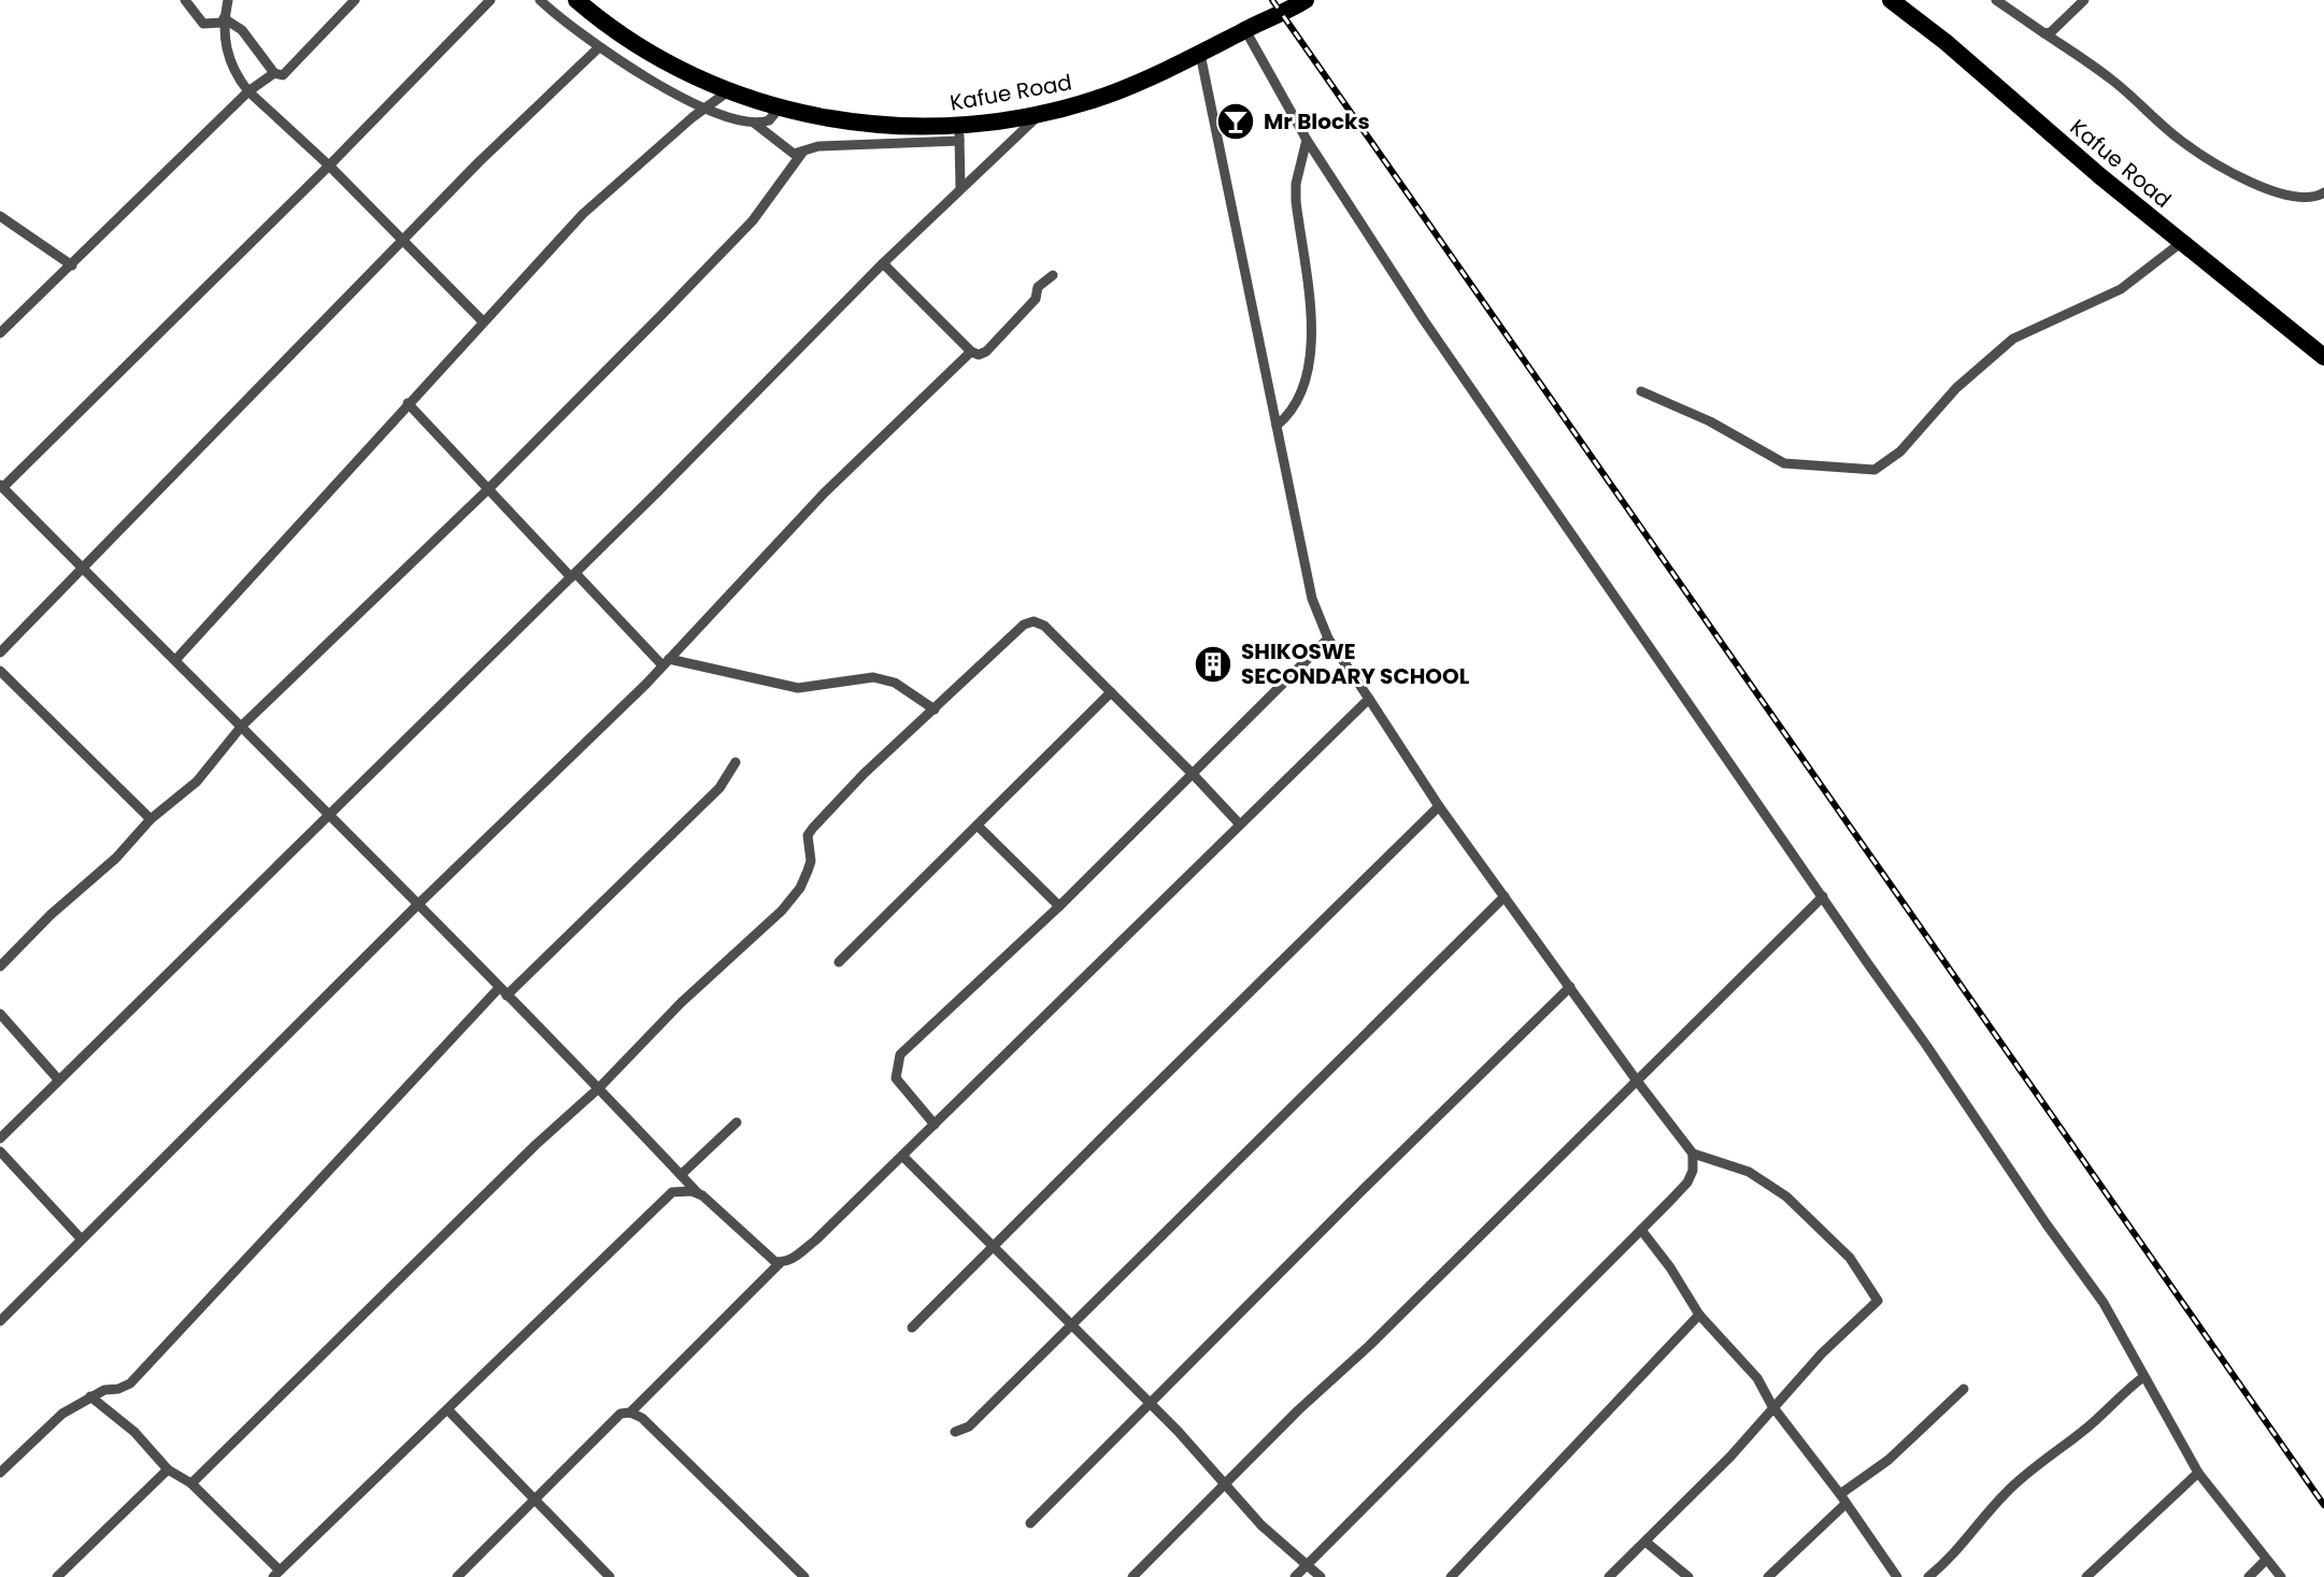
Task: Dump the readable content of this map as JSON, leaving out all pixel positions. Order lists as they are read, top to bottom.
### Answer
{
  "streets": {
    "highway": ["Kafue Road"]
  },
  "places": {
    "bar": ["Mr Blocks"],
    "building": ["SHIKOSWE SECONDARY SCHOOL"]
  }
}
